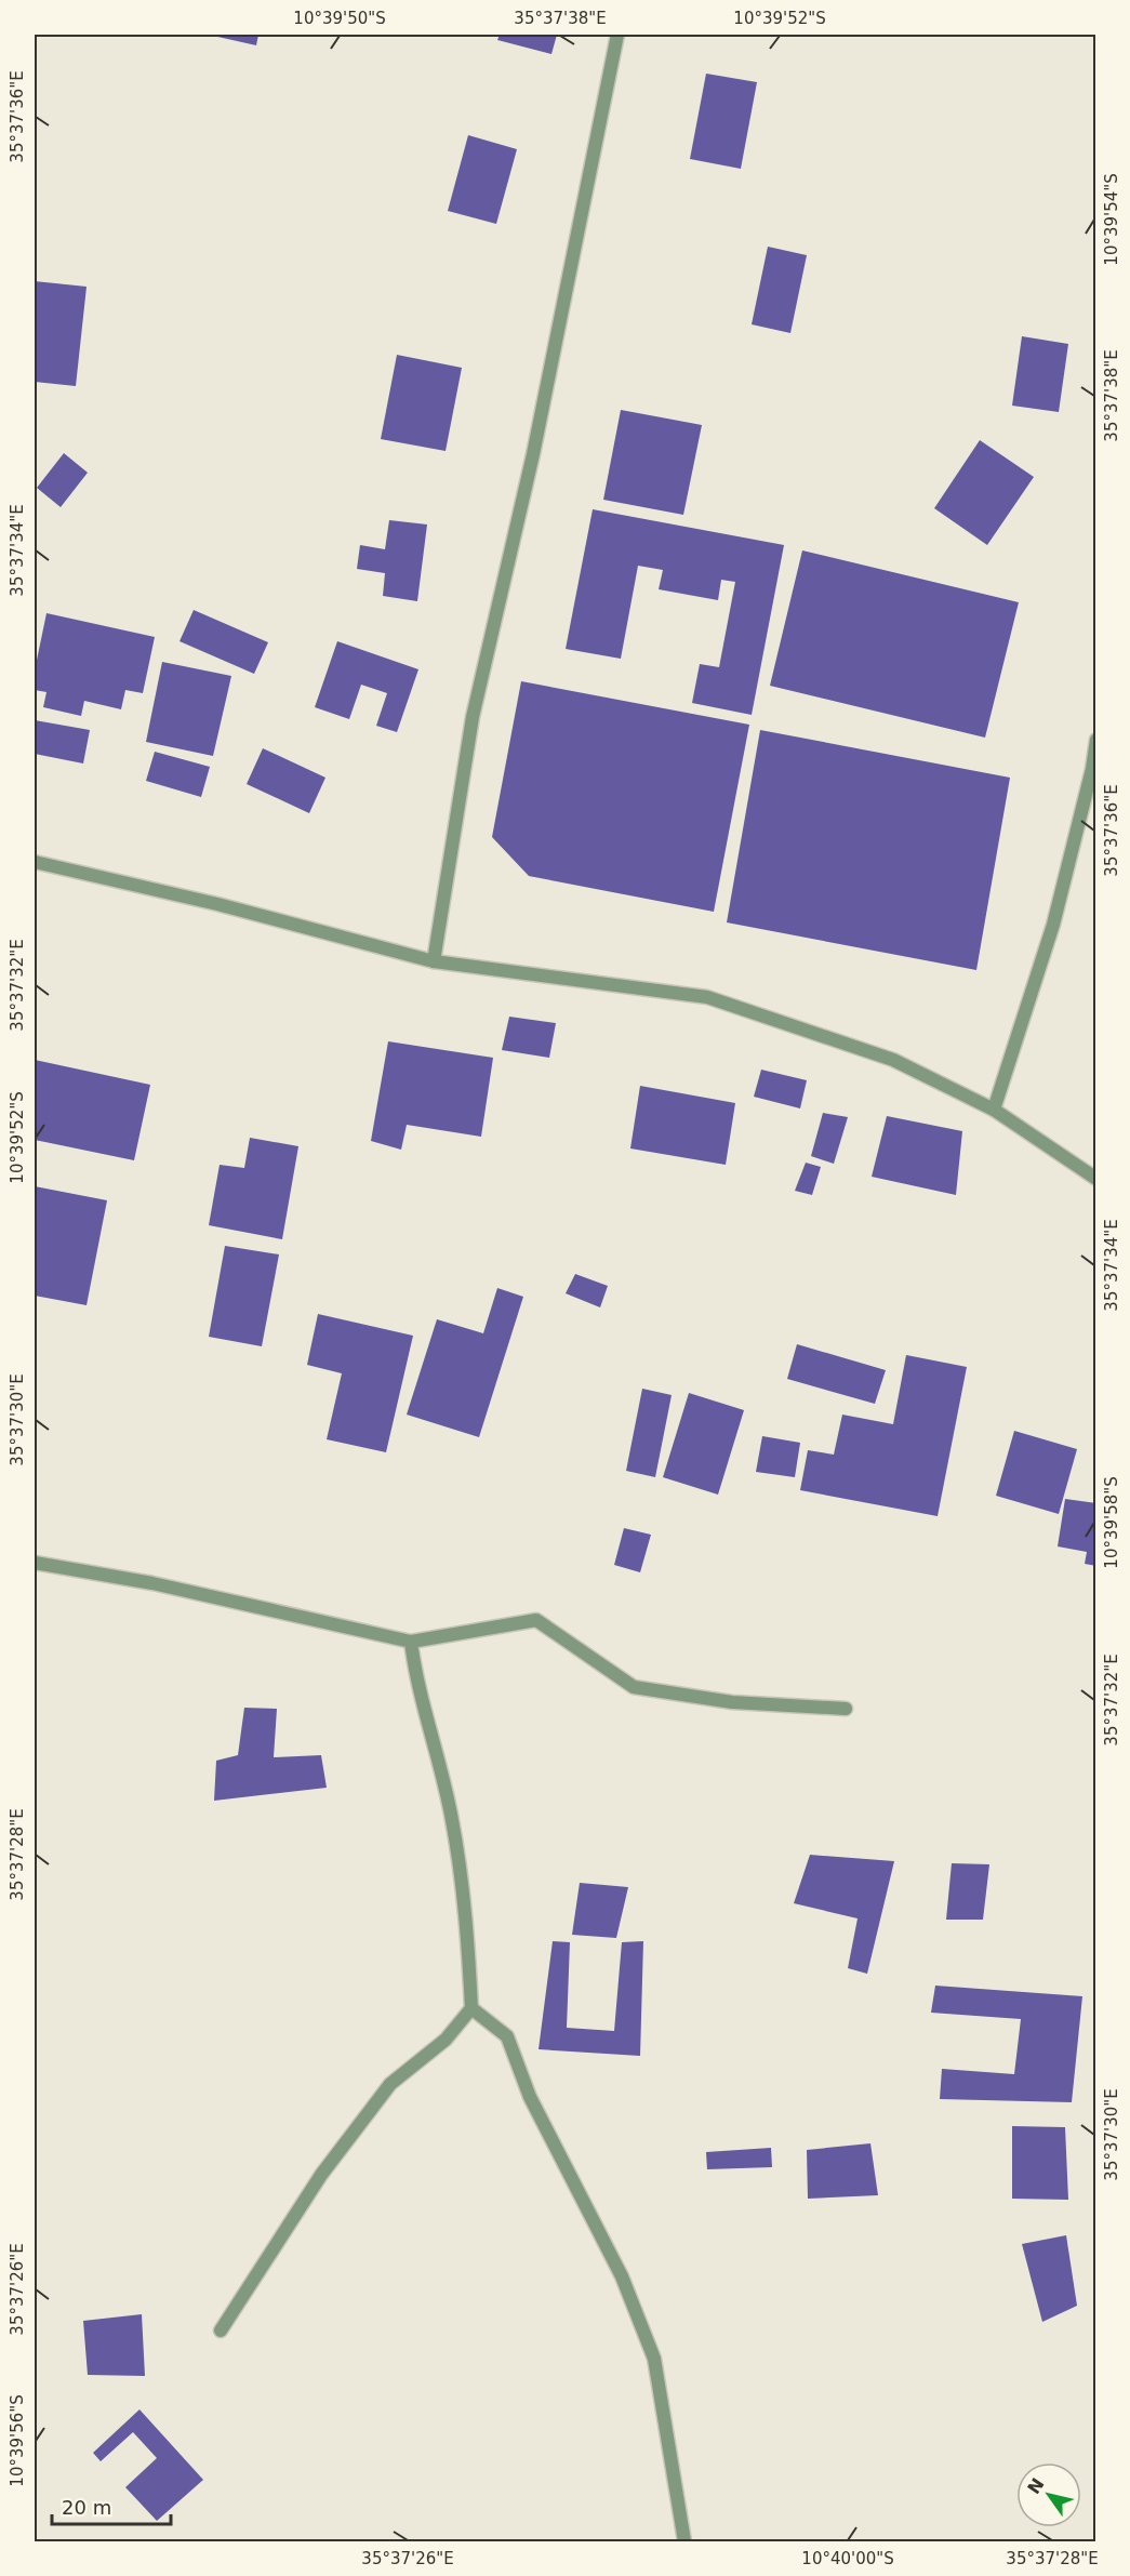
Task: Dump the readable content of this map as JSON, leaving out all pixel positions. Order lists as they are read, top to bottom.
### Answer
{
  "scale_bar": "20 m",
  "north": "top left",
  "coordinates": [
    "10°39'50\"S",
    "35°37'38\"E",
    "10°39'52\"S",
    "35°37'36\"E",
    "10°39'54\"S",
    "35°37'34\"E",
    "35°37'32\"E",
    "35°37'30\"E",
    "10°39'58\"S",
    "35°37'28\"E",
    "35°37'26\"E",
    "10°39'56\"S",
    "10°40'00\"S"
  ]
}
